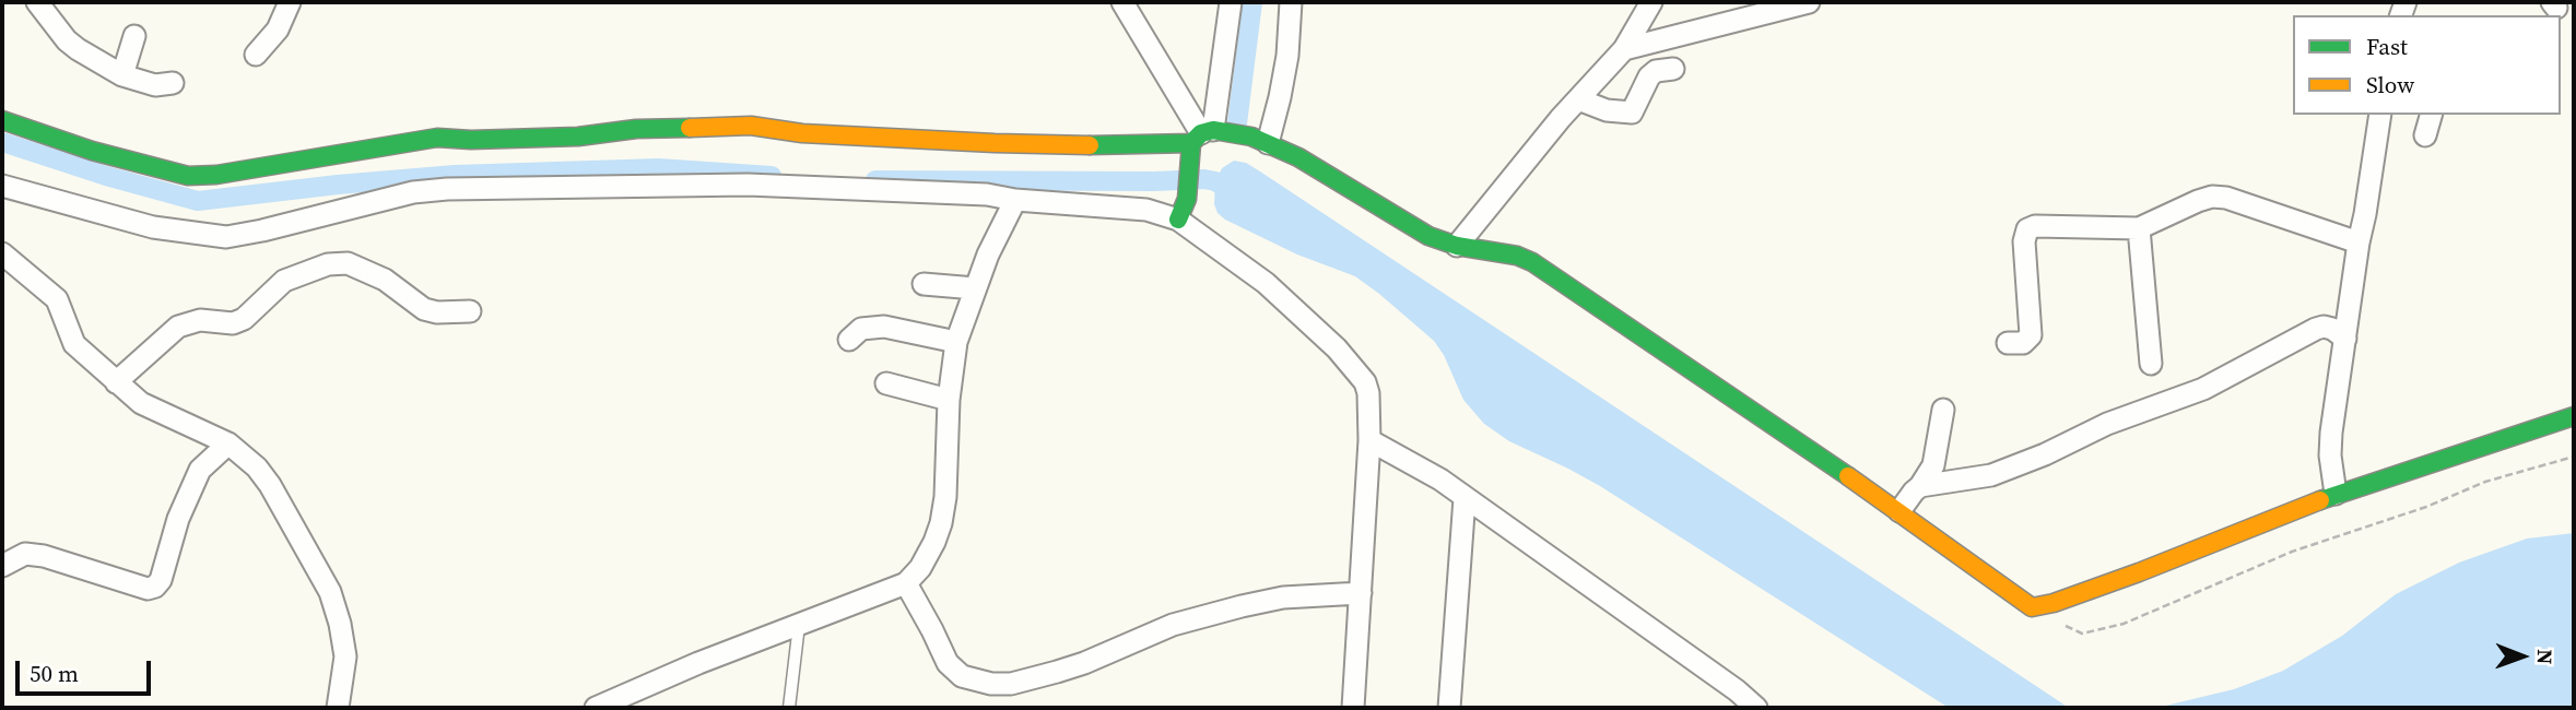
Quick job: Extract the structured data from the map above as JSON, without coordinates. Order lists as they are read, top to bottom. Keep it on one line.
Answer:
{"legend":["Fast","Slow"],"scale_bar":"50 m","north":"right"}
